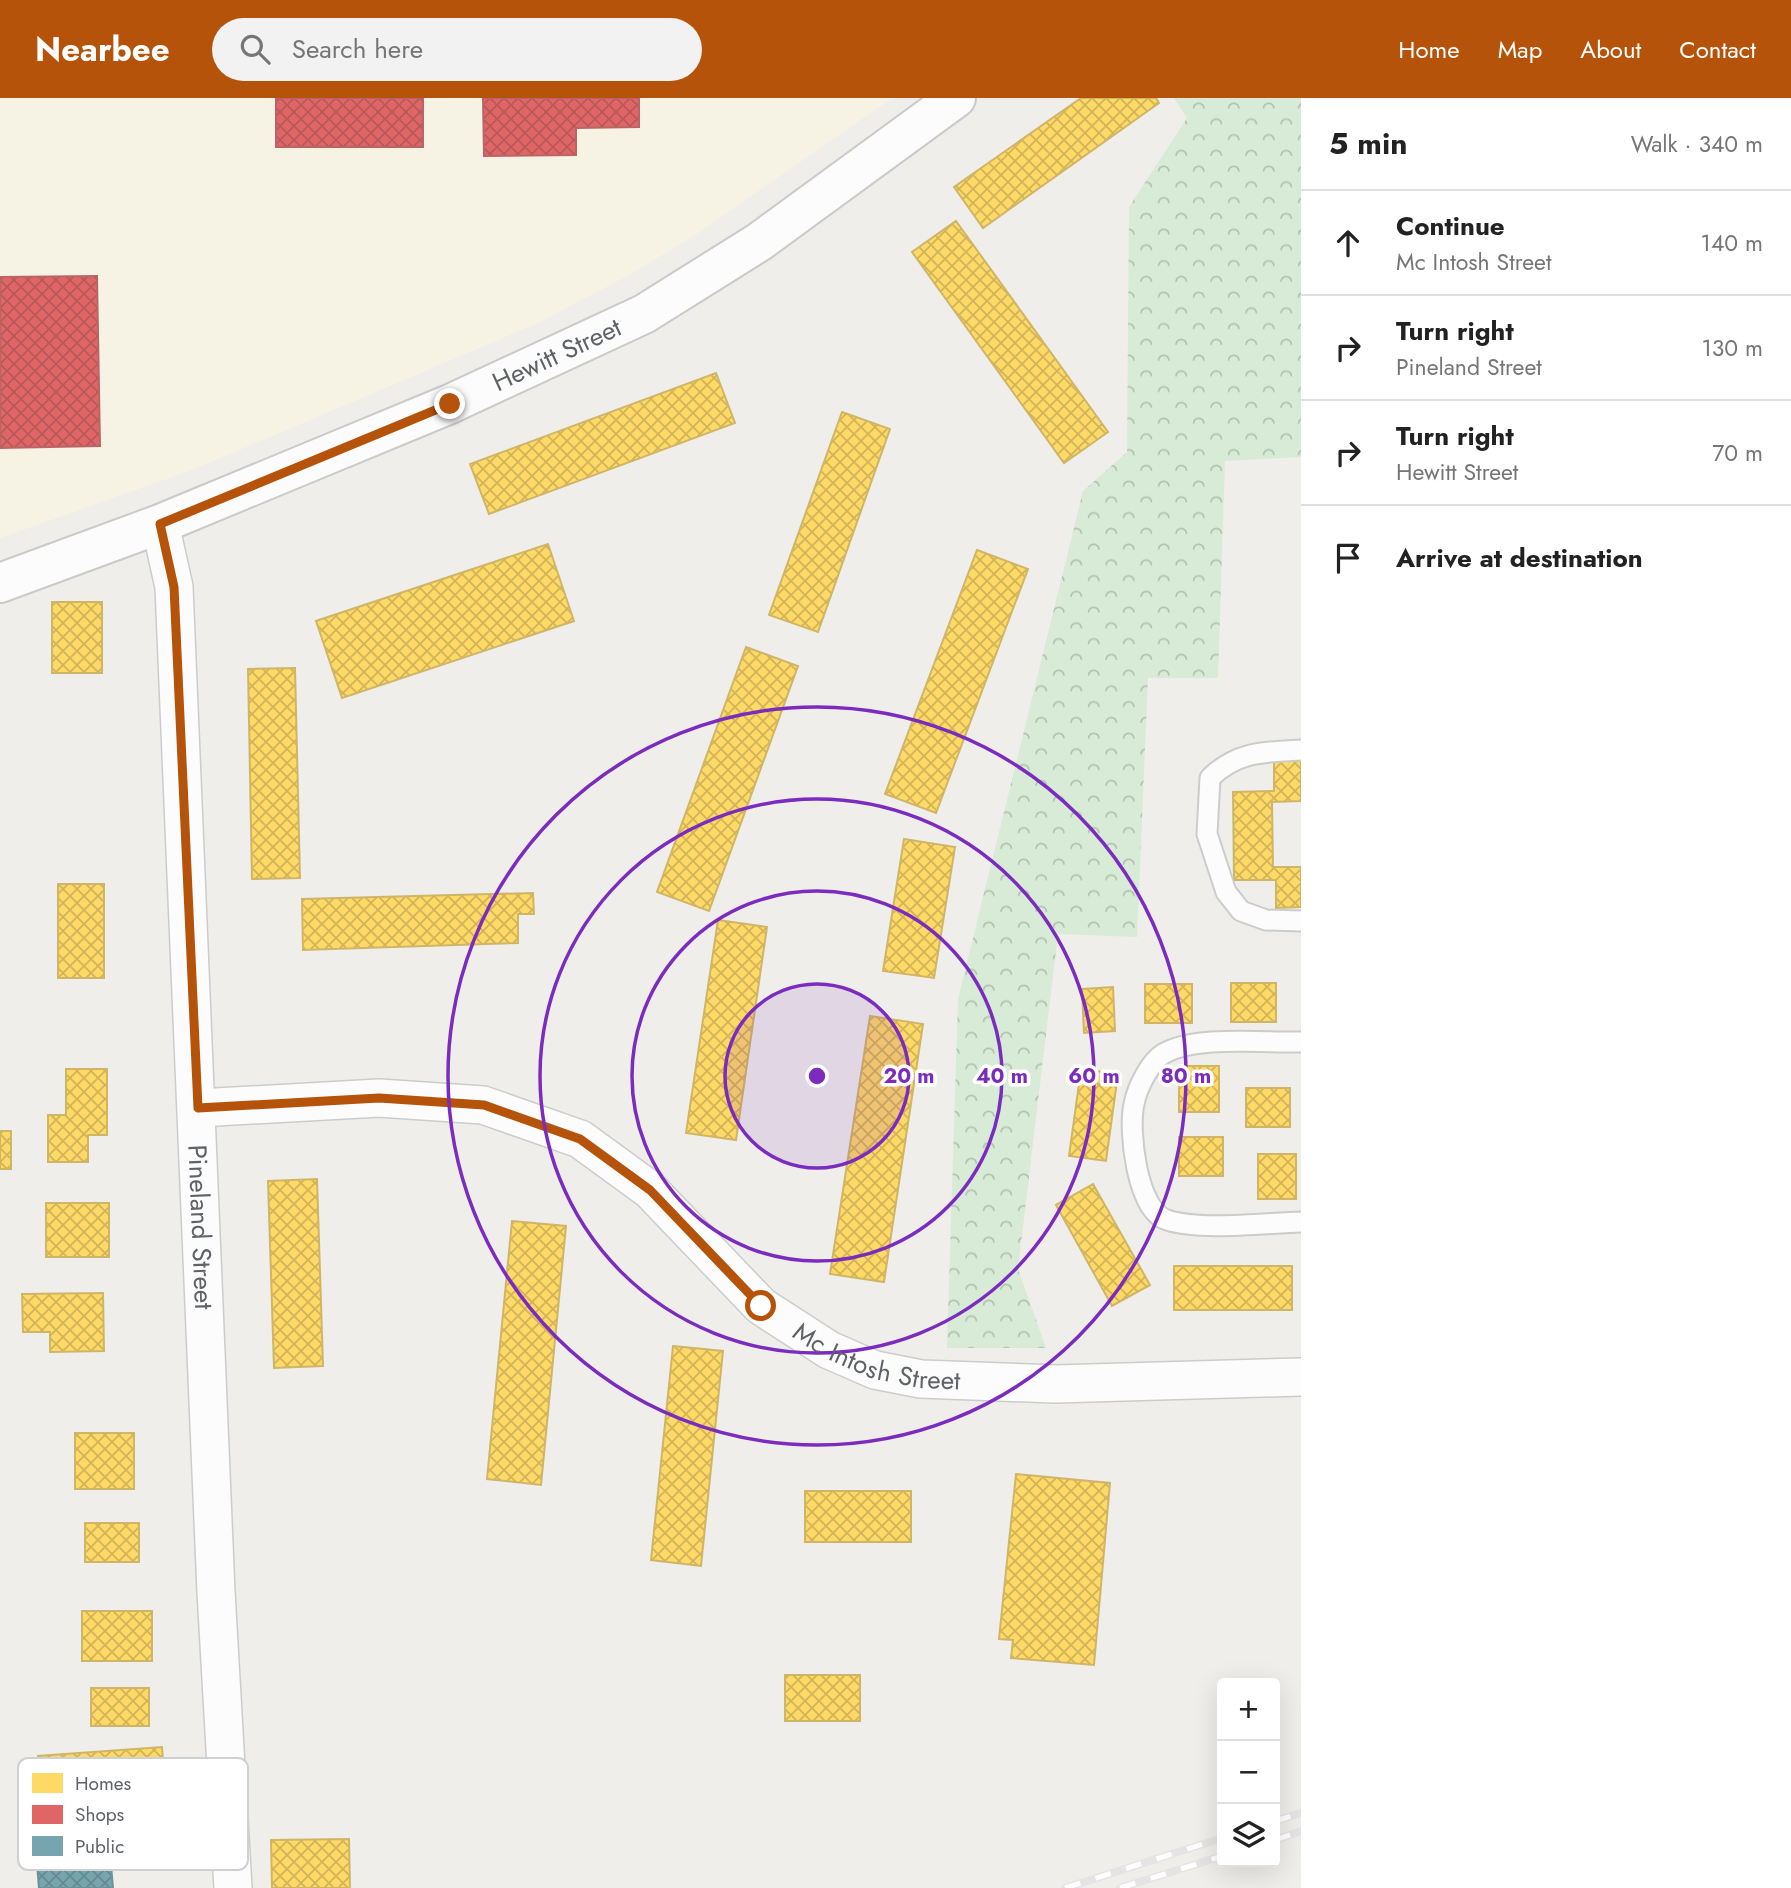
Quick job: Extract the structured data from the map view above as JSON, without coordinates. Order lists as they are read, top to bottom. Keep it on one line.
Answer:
{"streets":{"street":["Hewitt Street","Pineland Street","Mc Intosh Street"]},"crossings":[["Hewitt Street","Pineland Street"],["Pineland Street","Mc Intosh Street"]],"legend":["Homes","Shops","Public"],"page":{"header":"Nearbee","search":"Search here","nav":["Home","Map","About","Contact"],"heading":["5 min","Walk · 340 m"],"list":[["Continue","Mc Intosh Street","140 m"],["Turn right","Pineland Street","130 m"],["Turn right","Hewitt Street","70 m"],"Arrive at destination"],"map_buttons":["+","−"]},"rings":["20 m","40 m","60 m","80 m"]}
